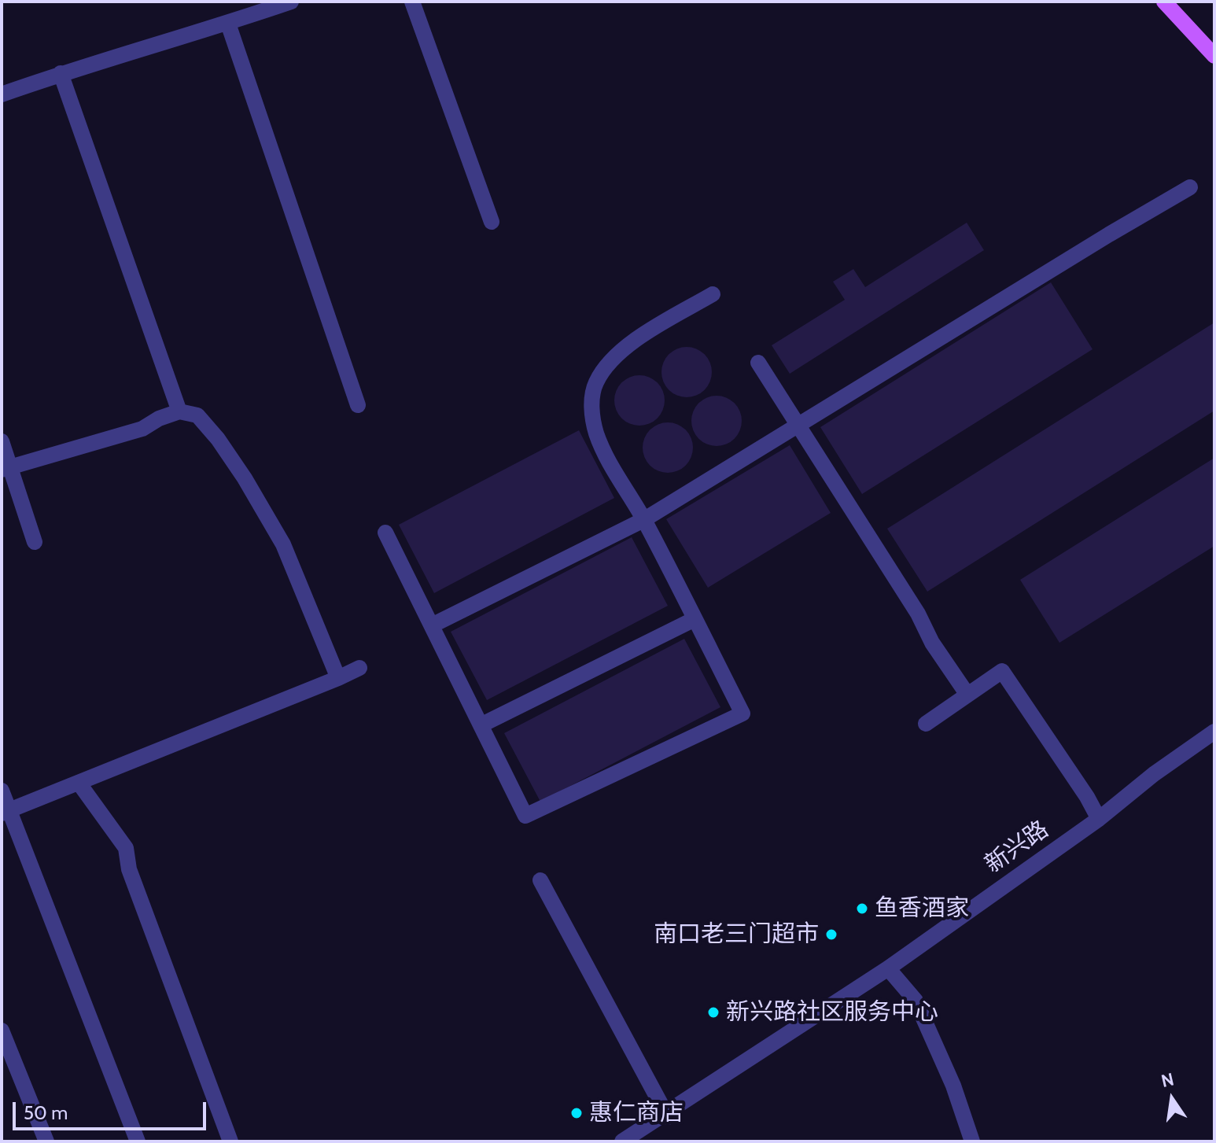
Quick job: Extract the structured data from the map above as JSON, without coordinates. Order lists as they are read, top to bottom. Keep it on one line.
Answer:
{"streets":{"street":["新兴路"]},"places":["鱼香酒家","南口老三门超市","新兴路社区服务中心","惠仁商店"],"scale_bar":"50 m","north":"top"}
